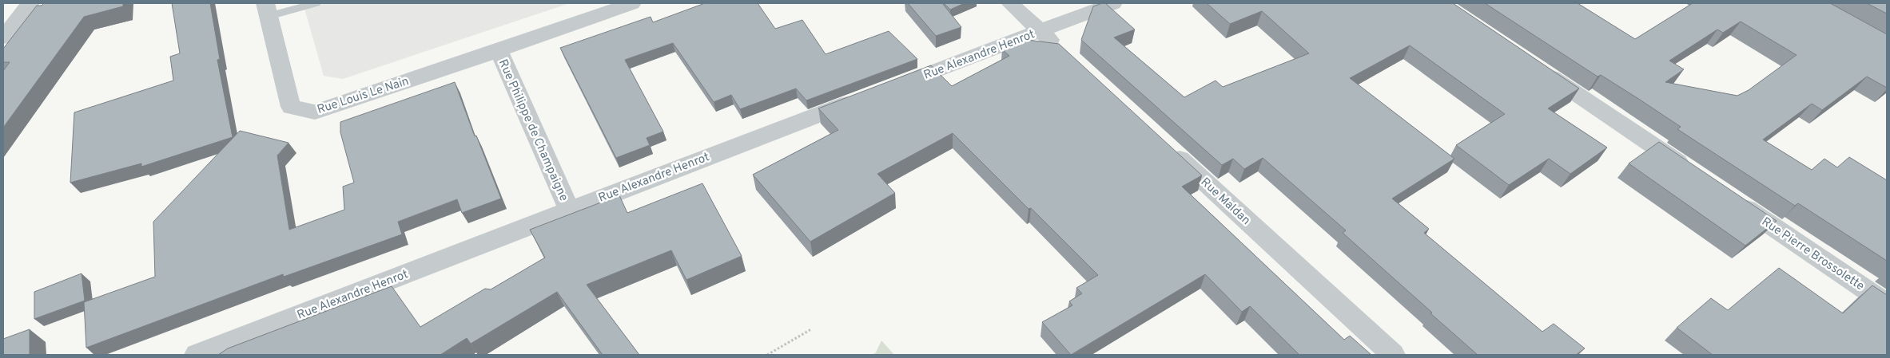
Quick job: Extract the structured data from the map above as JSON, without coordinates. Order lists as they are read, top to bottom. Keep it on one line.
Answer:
{"streets":{"street":["Rue Alexandre Henrot","Rue Louis Le Nain","Rue Philippe de Champaigne","Rue Maldan","Rue Pierre Brossolette"]},"crossings":[["Rue Alexandre Henrot","Rue Philippe de Champaigne"],["Rue Louis Le Nain","Rue Philippe de Champaigne"]]}
